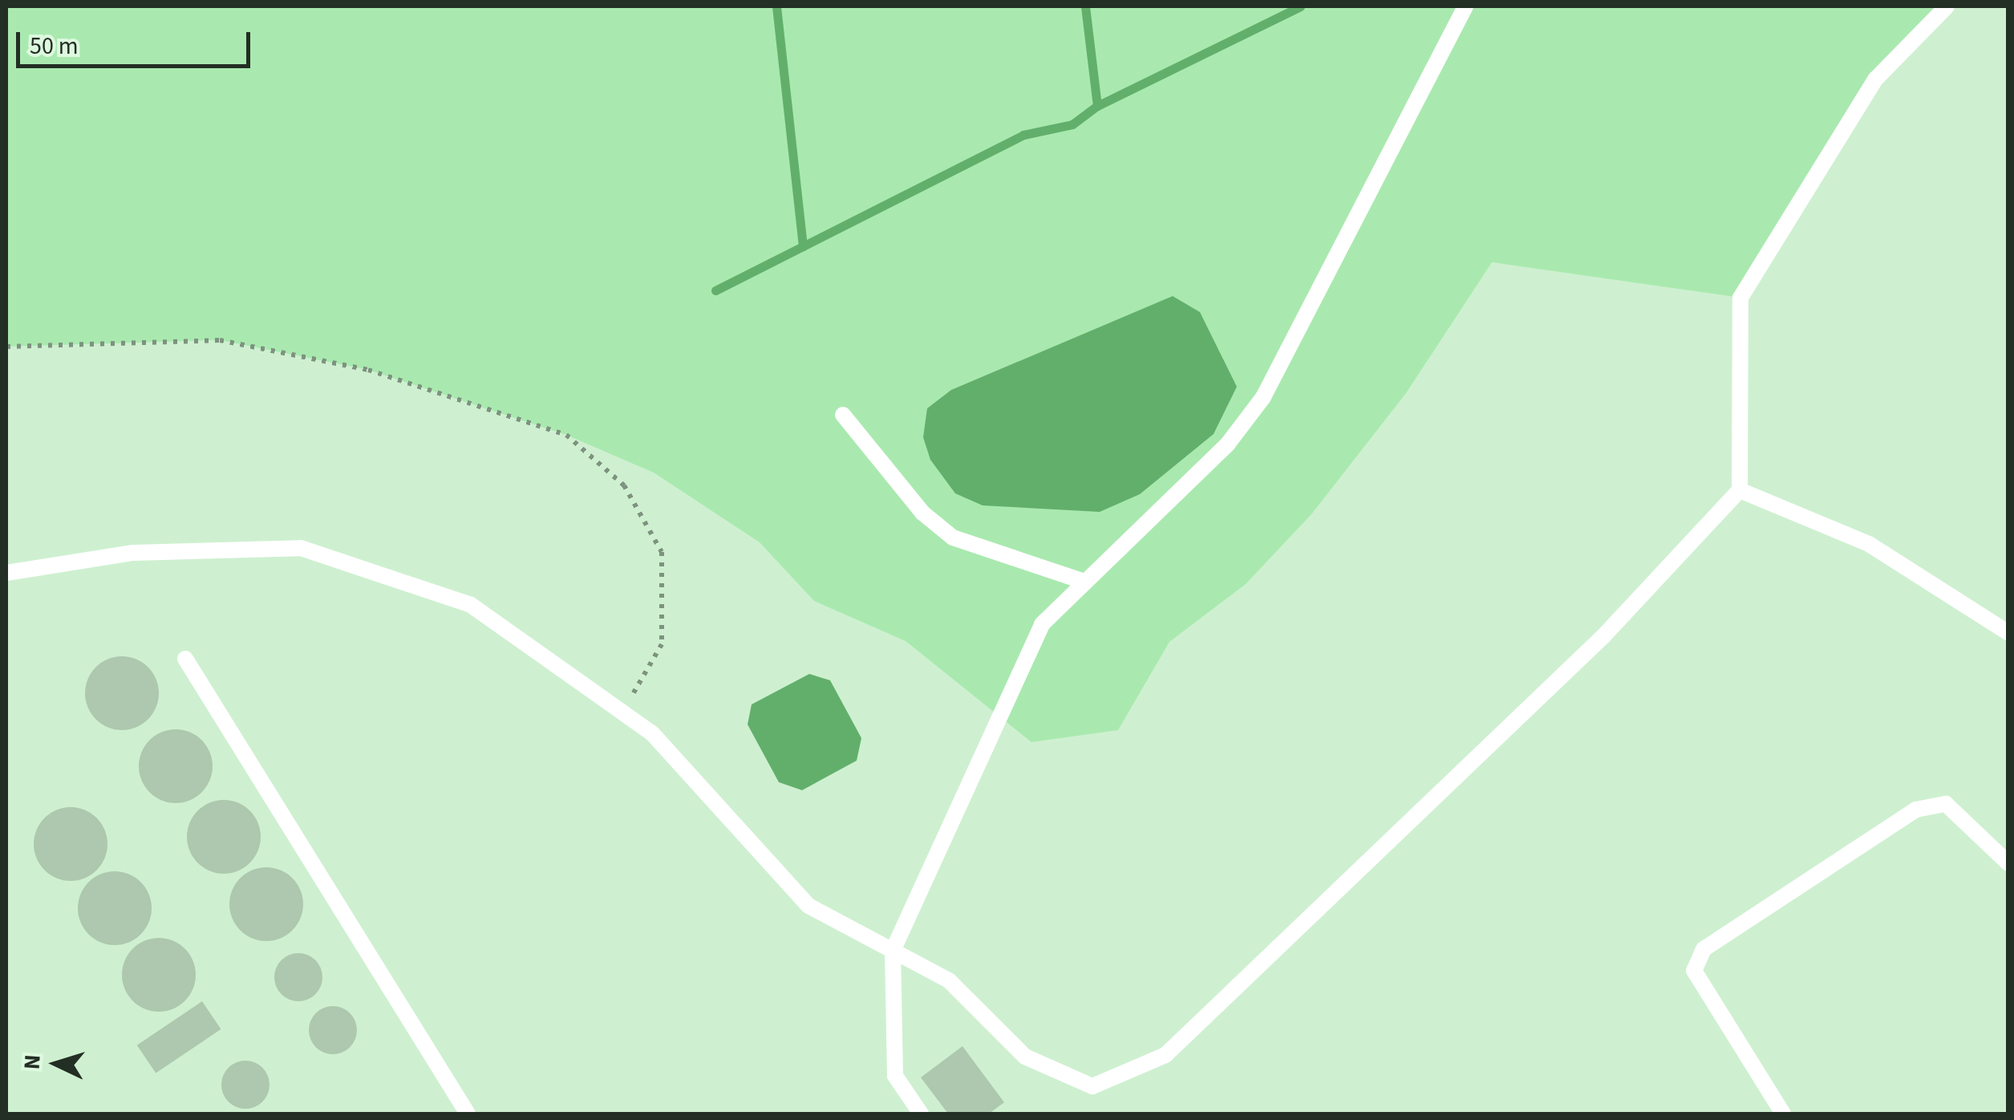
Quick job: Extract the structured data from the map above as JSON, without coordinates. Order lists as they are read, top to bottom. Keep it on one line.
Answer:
{"scale_bar":"50 m","north":"left"}
